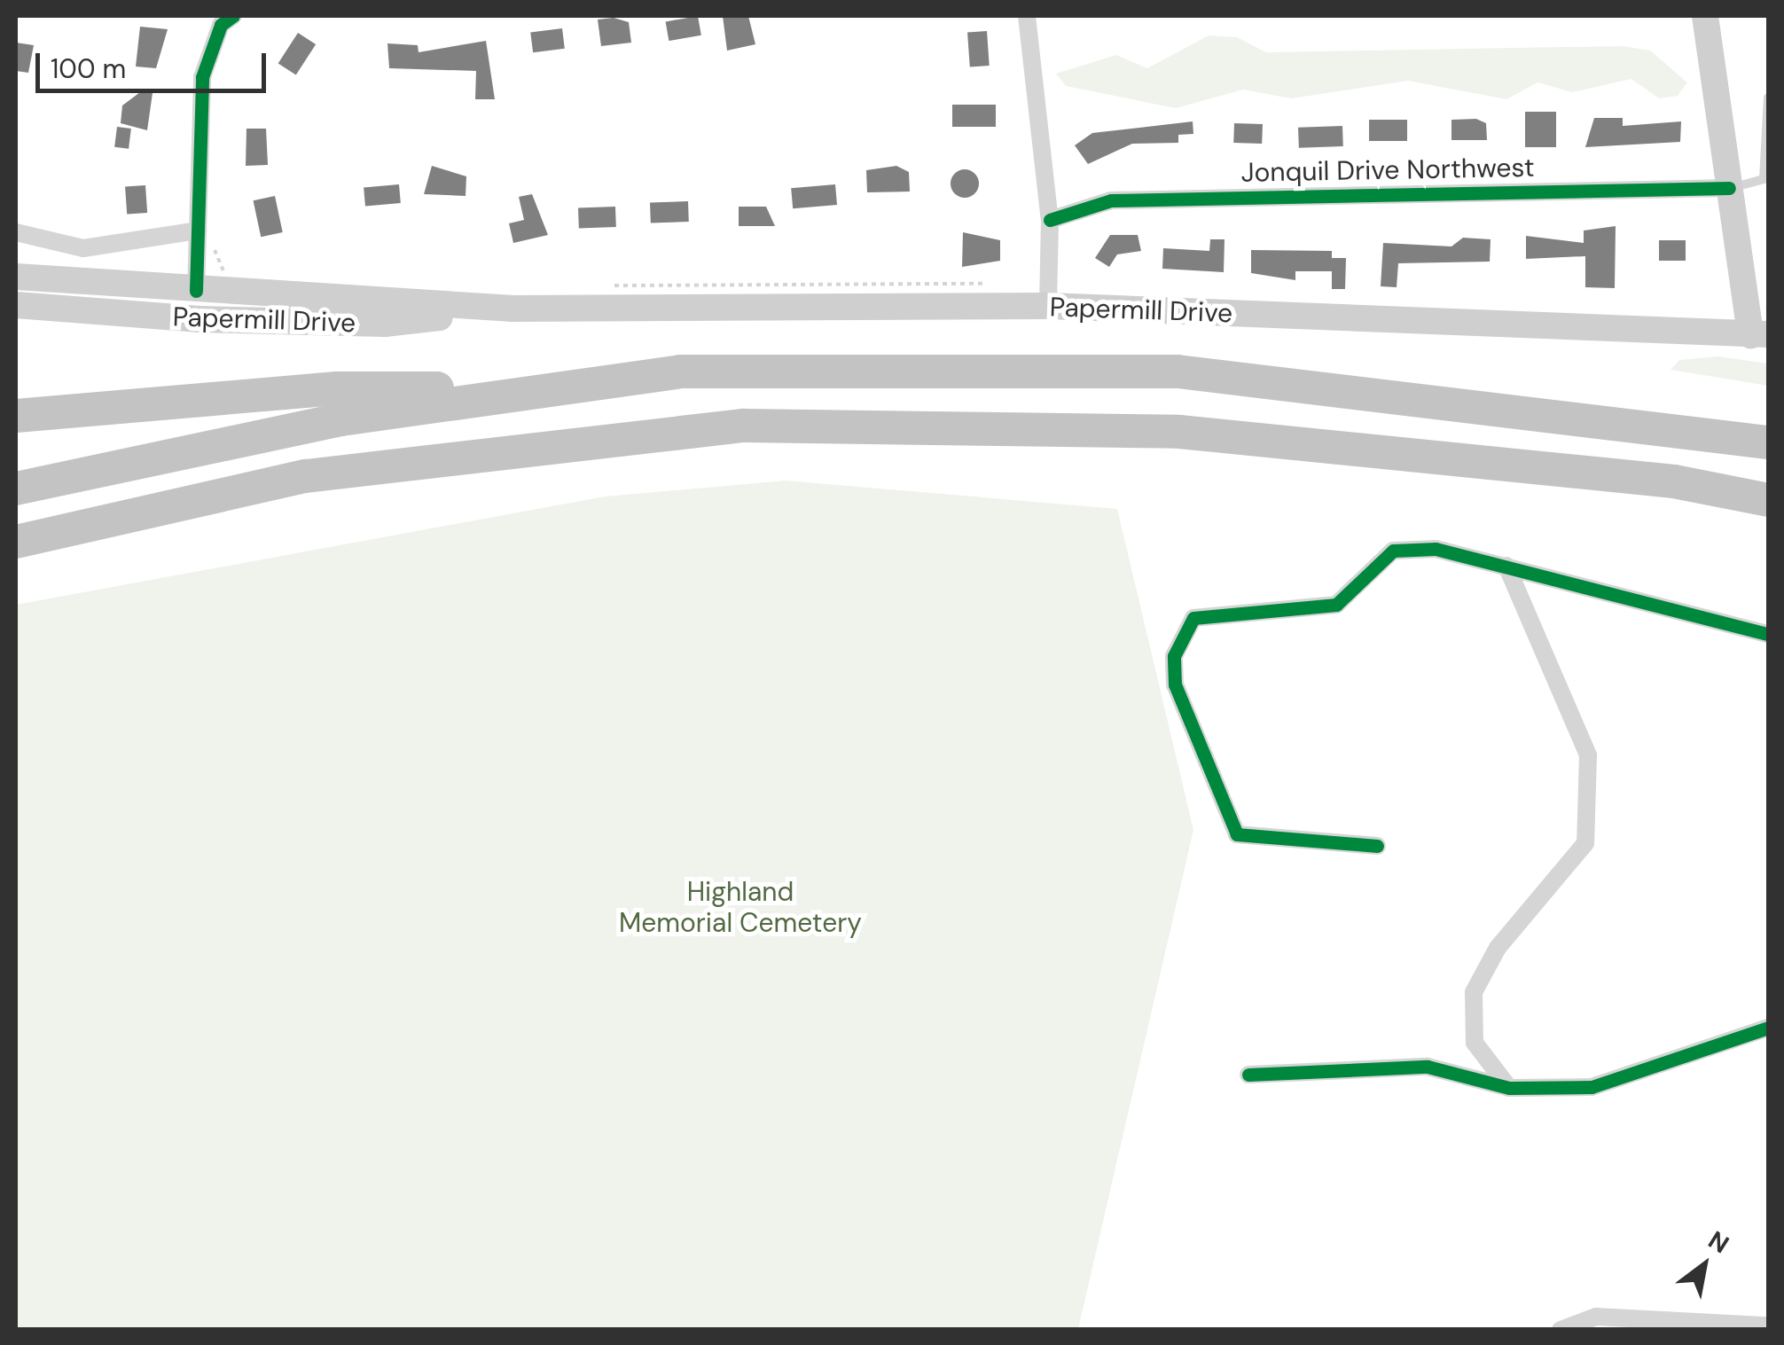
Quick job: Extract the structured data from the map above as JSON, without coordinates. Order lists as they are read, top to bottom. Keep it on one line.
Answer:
{"streets":{"main road":["Papermill Drive"],"street":["Jonquil Drive Northwest"]},"parks":["Highland Memorial Cemetery"],"scale_bar":"100 m","north":"top right"}
